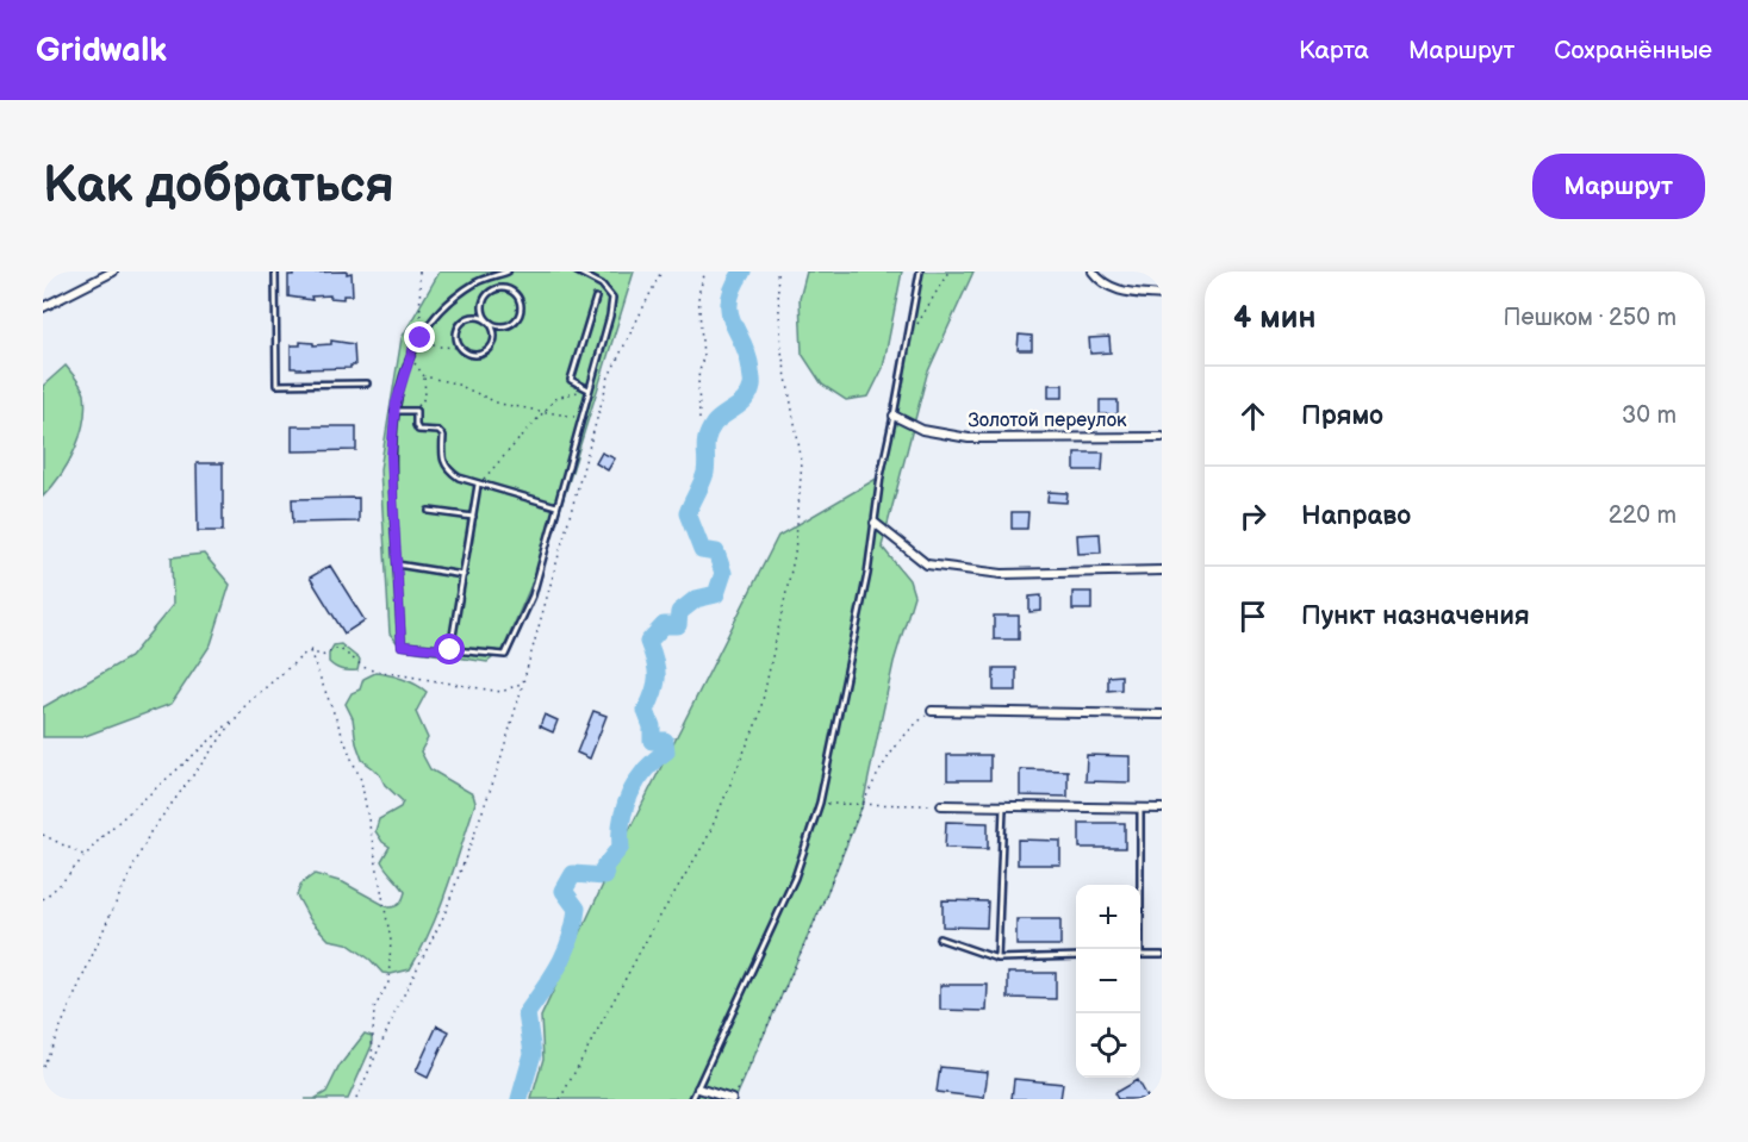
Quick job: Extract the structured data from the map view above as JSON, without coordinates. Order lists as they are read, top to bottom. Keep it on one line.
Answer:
{"streets":{"street":["Золотой переулок"]},"page":{"header":"Gridwalk","nav":["Карта","Маршрут","Сохранённые"],"buttons":"Маршрут","title":"Как добраться","heading":["4 мин","Пешком · 250 m"],"list":[["Прямо","30 m"],["Направо","220 m"],"Пункт назначения"],"map_buttons":["+","−"]}}
